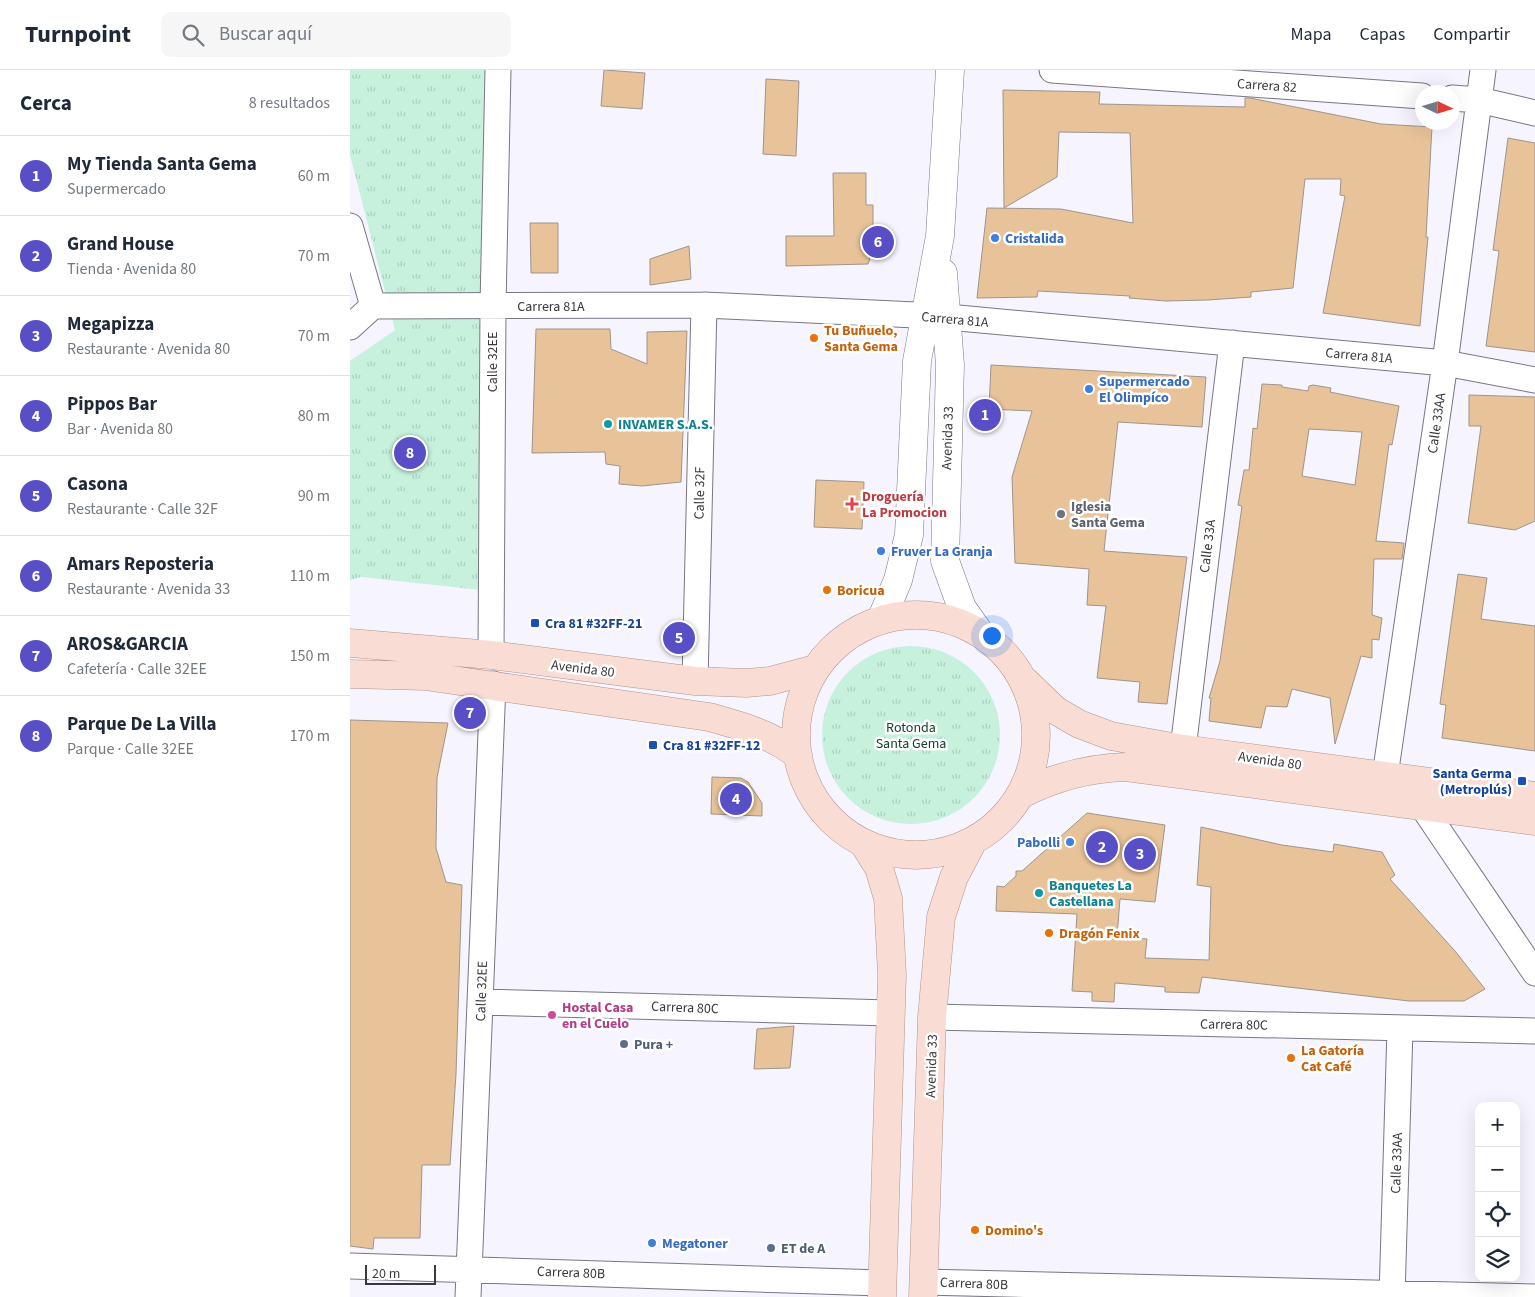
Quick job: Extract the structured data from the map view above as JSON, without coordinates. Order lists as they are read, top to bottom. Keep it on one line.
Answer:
{"streets":{"main road":["Avenida 33","Avenida 80"],"street":["Carrera 82","Carrera 81A","Calle 32EE","Calle 33AA","Calle 32F","Calle 33A","Carrera 80C","Carrera 80B"]},"crossings":[["Carrera 81A","Calle 32EE"],["Carrera 81A","Calle 33AA"],["Carrera 81A","Avenida 33"],["Carrera 81A","Calle 32F"],["Carrera 81A","Calle 33A"],["Calle 32EE","Avenida 80"],["Calle 32EE","Carrera 80C"],["Calle 32EE","Carrera 80B"],["Calle 33AA","Avenida 80"],["Calle 33AA","Carrera 80C"],["Calle 33AA","Carrera 80B"],["Avenida 33","Carrera 80C"],["Avenida 33","Carrera 80B"],["Calle 32F","Avenida 80"],["Calle 33A","Avenida 80"]],"parks":["Rotonda Santa Gema"],"places":{"other":["Cristalida","Tu Buñuelo, Santa Gema","Supermercado El Olimpíco","INVAMER S.A.S.","Iglesia Santa Gema","Fruver La Granja","Boricua","Pabolli","Banquetes La Castellana","Dragón Fenix","Hostal Casa en el Cuelo","Pura +","La Gatoría Cat Café","Domino's","Megatoner","ET de A"],"health":["Droguería La Promocion"],"transit":["Cra 81 #32FF-21","Cra 81 #32FF-12","Santa Germa (Metroplús)"]},"scale_bar":"20 m","north":"right","page":{"header":"Turnpoint","search":"Buscar aquí","nav":["Mapa","Capas","Compartir"],"heading":["Cerca","8 resultados"],"list":[{"mark":"1","name":"My Tienda Santa Gema","note":"Supermercado","value":"60 m"},{"mark":"2","name":"Grand House","note":"Tienda · Avenida 80","value":"70 m"},{"mark":"3","name":"Megapizza","note":"Restaurante · Avenida 80","value":"70 m"},{"mark":"4","name":"Pippos Bar","note":"Bar · Avenida 80","value":"80 m"},{"mark":"5","name":"Casona","note":"Restaurante · Calle 32F","value":"90 m"},{"mark":"6","name":"Amars Reposteria","note":"Restaurante · Avenida 33","value":"110 m"},{"mark":"7","name":"AROS&GARCIA","note":"Cafetería · Calle 32EE","value":"150 m"},{"mark":"8","name":"Parque De La Villa","note":"Parque · Calle 32EE","value":"170 m"}],"pins":["6","1","8","5","7","4","2","3"],"map_buttons":["+","−"],"scale":"20 m"}}
